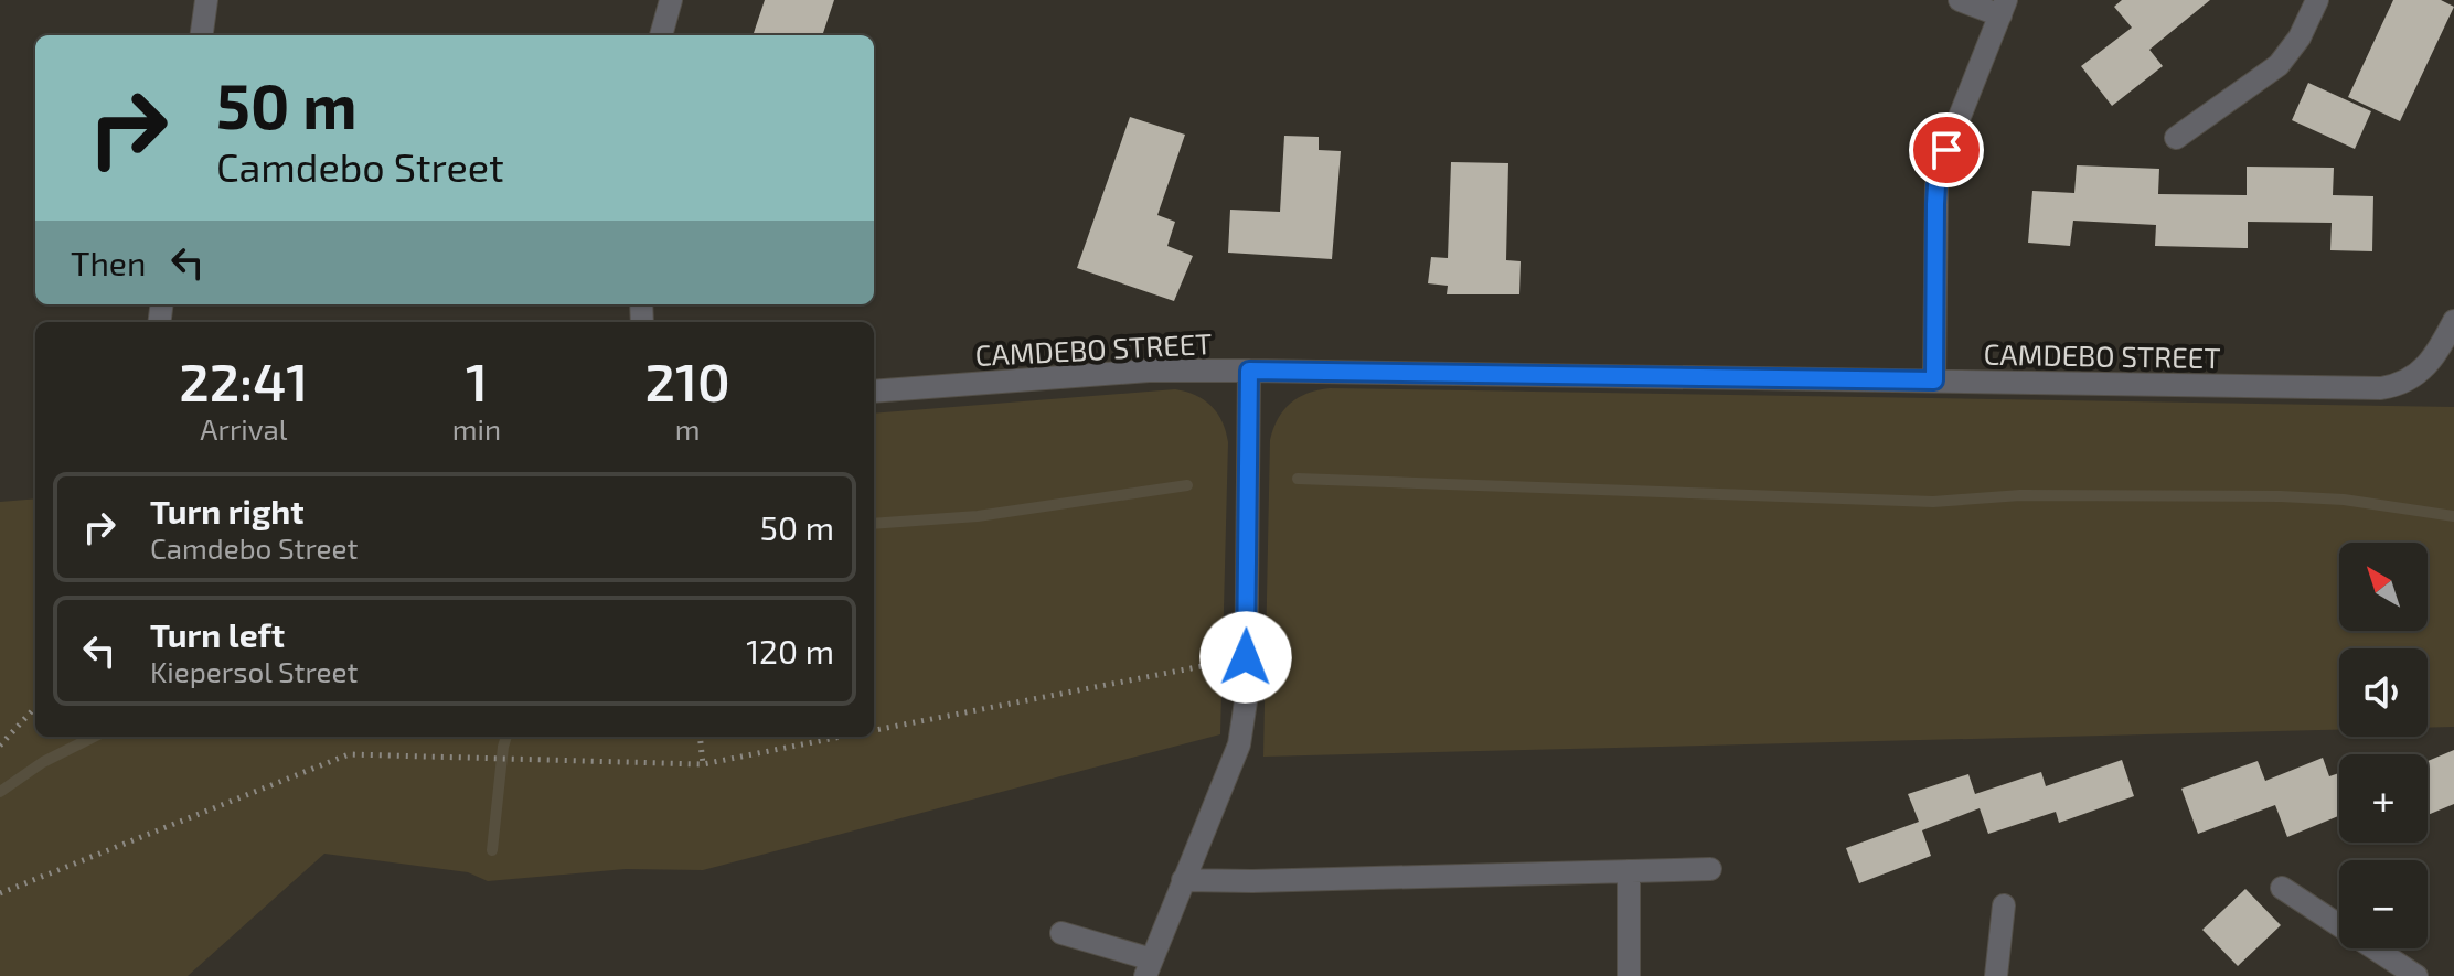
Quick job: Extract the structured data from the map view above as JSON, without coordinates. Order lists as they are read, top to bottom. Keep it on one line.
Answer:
{"streets":{"street":["CAMDEBO STREET"]},"north":"top left","page":{"turn":["50 m","Camdebo Street"],"then":"Then","eta":["22:41","Arrival","1","min","210","m"],"list":[{"name":"Turn right","note":"Camdebo Street","value":"50 m"},{"name":"Turn left","note":"Kiepersol Street","value":"120 m"}],"map_buttons":["+","−"]}}
